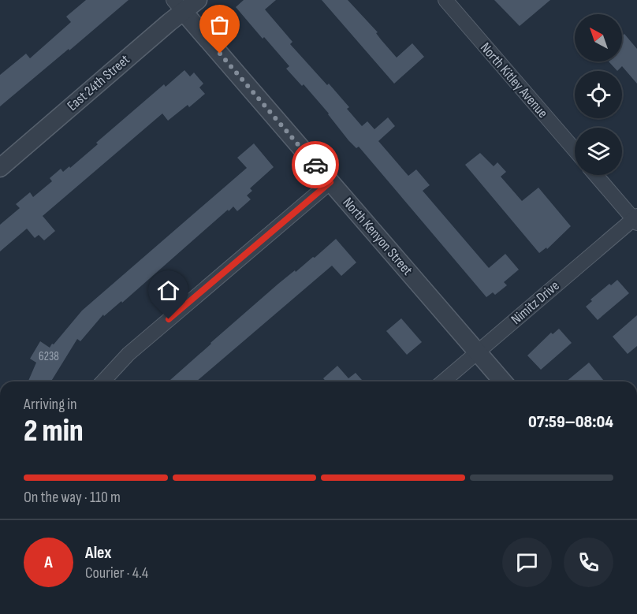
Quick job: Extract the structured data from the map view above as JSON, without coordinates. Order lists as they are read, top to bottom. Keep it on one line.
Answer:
{"streets":{"street":["North Kitley Avenue","East 24th Street","North Kenyon Street","Nimitz Drive"]},"crossings":[["East 24th Street","North Kenyon Street"],["North Kenyon Street","Nimitz Drive"]],"house_numbers":["6238"],"north":"top left","page":{"heading":["2 min","Arriving in","07:59–08:04"],"panel":["Alex","Courier · 4.4"],"bar":"On the way · 110 m","round":"A"}}
